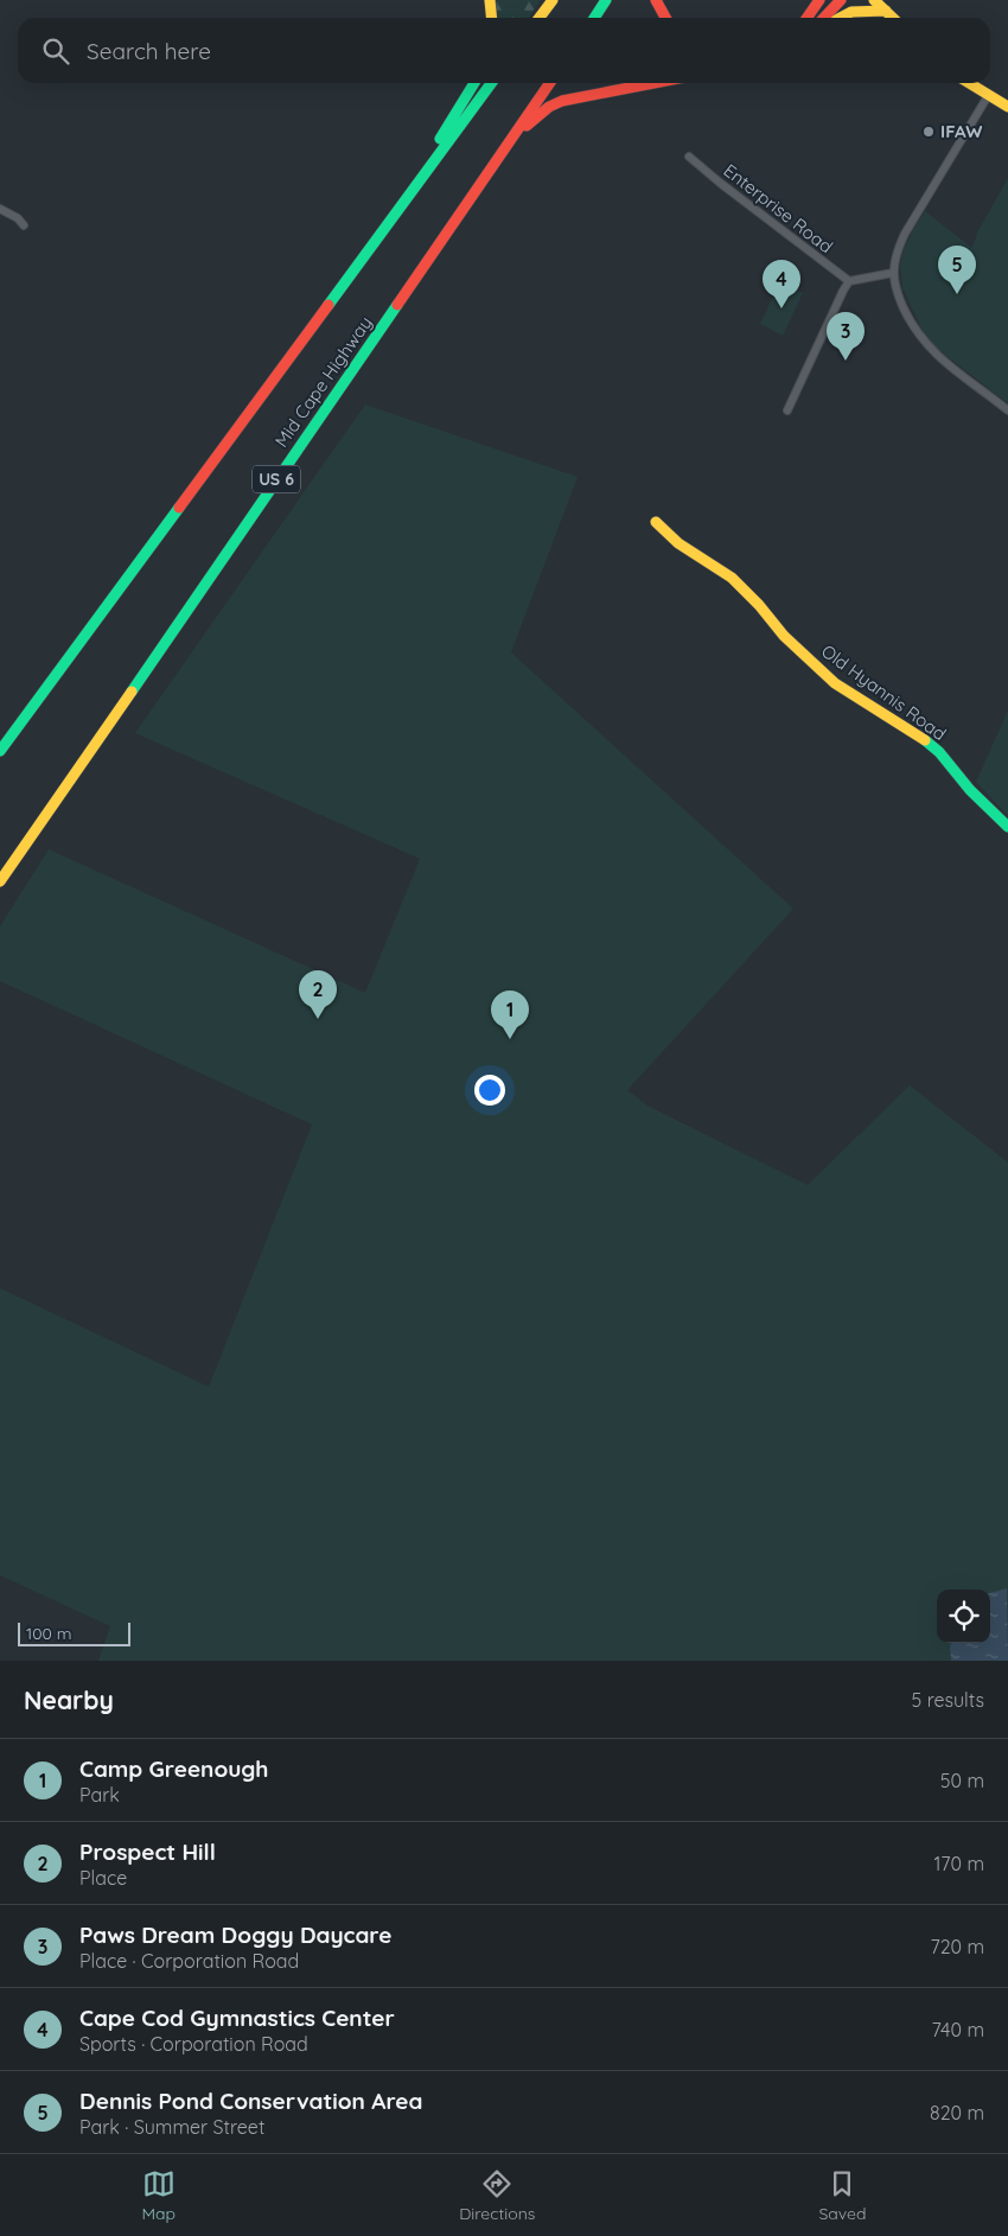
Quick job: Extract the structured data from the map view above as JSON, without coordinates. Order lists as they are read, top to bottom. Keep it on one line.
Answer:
{"streets":{"main road":["Mid Cape Highway","US 6","Old Hyannis Road"],"street":["Enterprise Road"]},"places":["IFAW"],"scale_bar":"100 m","page":{"search":"Search here","pins":["5","4","3","2","1"],"scale":"100 m","heading":["Nearby","5 results"],"list":[{"mark":"1","name":"Camp Greenough","note":"Park","value":"50 m"},{"mark":"2","name":"Prospect Hill","note":"Place","value":"170 m"},{"mark":"3","name":"Paws Dream Doggy Daycare","note":"Place · Corporation Road","value":"720 m"},{"mark":"4","name":"Cape Cod Gymnastics Center","note":"Sports · Corporation Road","value":"740 m"},{"mark":"5","name":"Dennis Pond Conservation Area","note":"Park · Summer Street","value":"820 m"}],"nav":["Map","Directions","Saved"]}}
